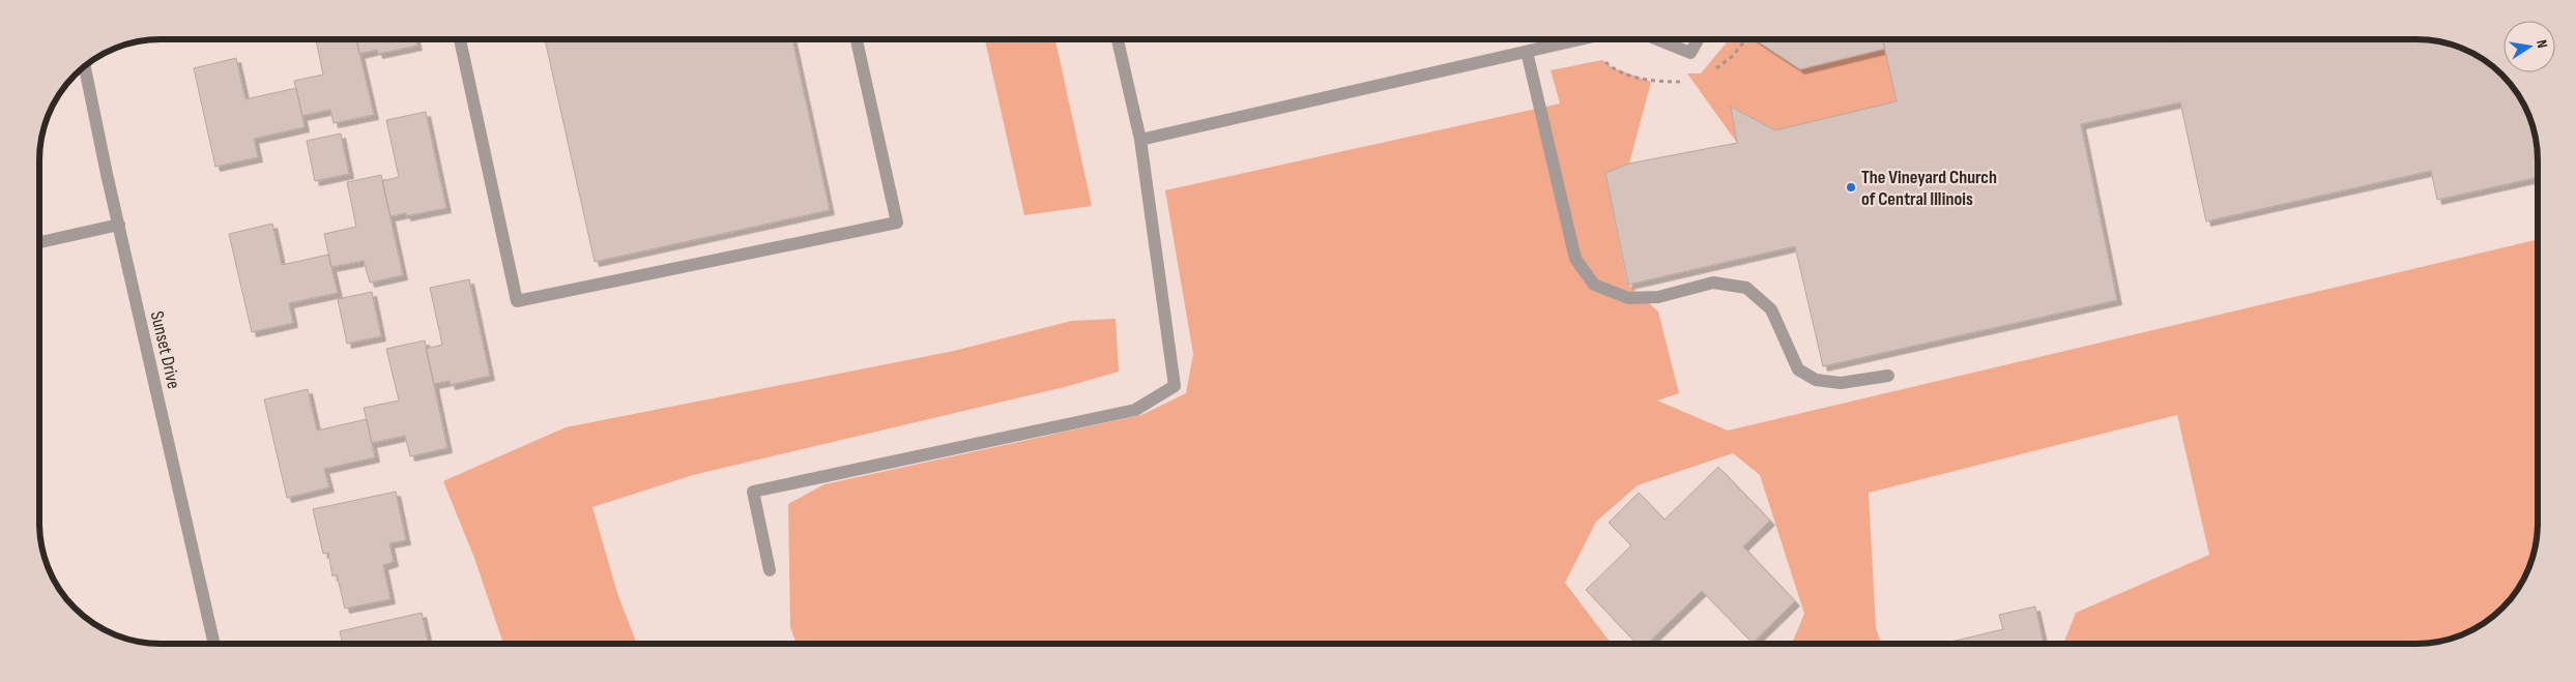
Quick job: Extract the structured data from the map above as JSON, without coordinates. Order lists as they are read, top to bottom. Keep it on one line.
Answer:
{"streets":{"street":["Sunset Drive"]},"places":["The Vineyard Church of Central Illinois"],"north":"right"}
